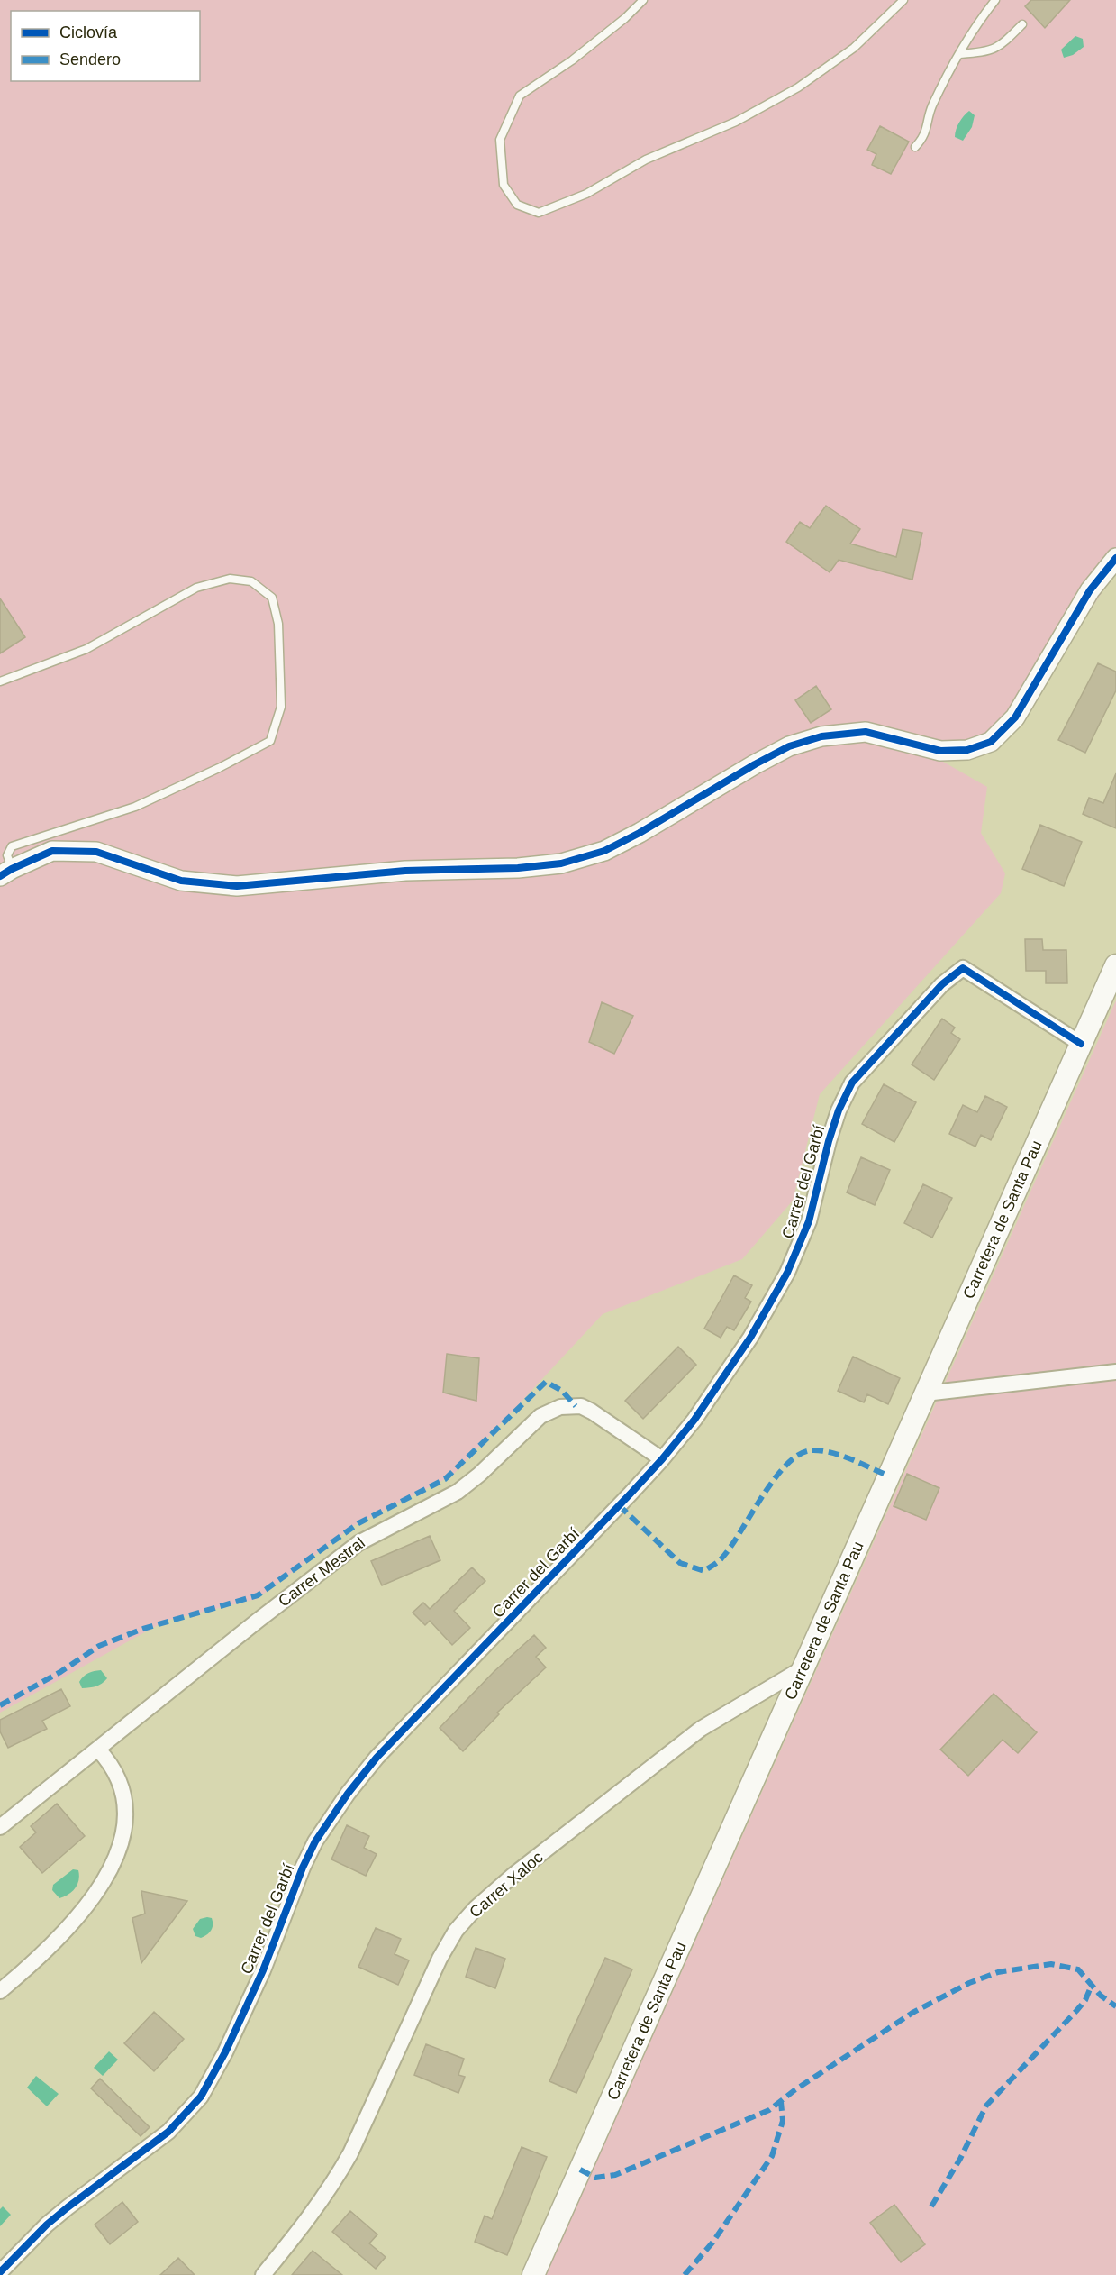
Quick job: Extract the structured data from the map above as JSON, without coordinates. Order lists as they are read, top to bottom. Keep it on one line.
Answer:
{"streets":{"main road":["Carretera de Santa Pau"],"street":["Carrer del Garbí","Carrer Mestral","Carrer Xaloc"]},"crossings":[["Carrer del Garbí","Carretera de Santa Pau"],["Carrer del Garbí","Carrer Mestral"],["Carretera de Santa Pau","Carrer Xaloc"]],"legend":["Ciclovía","Sendero"]}
